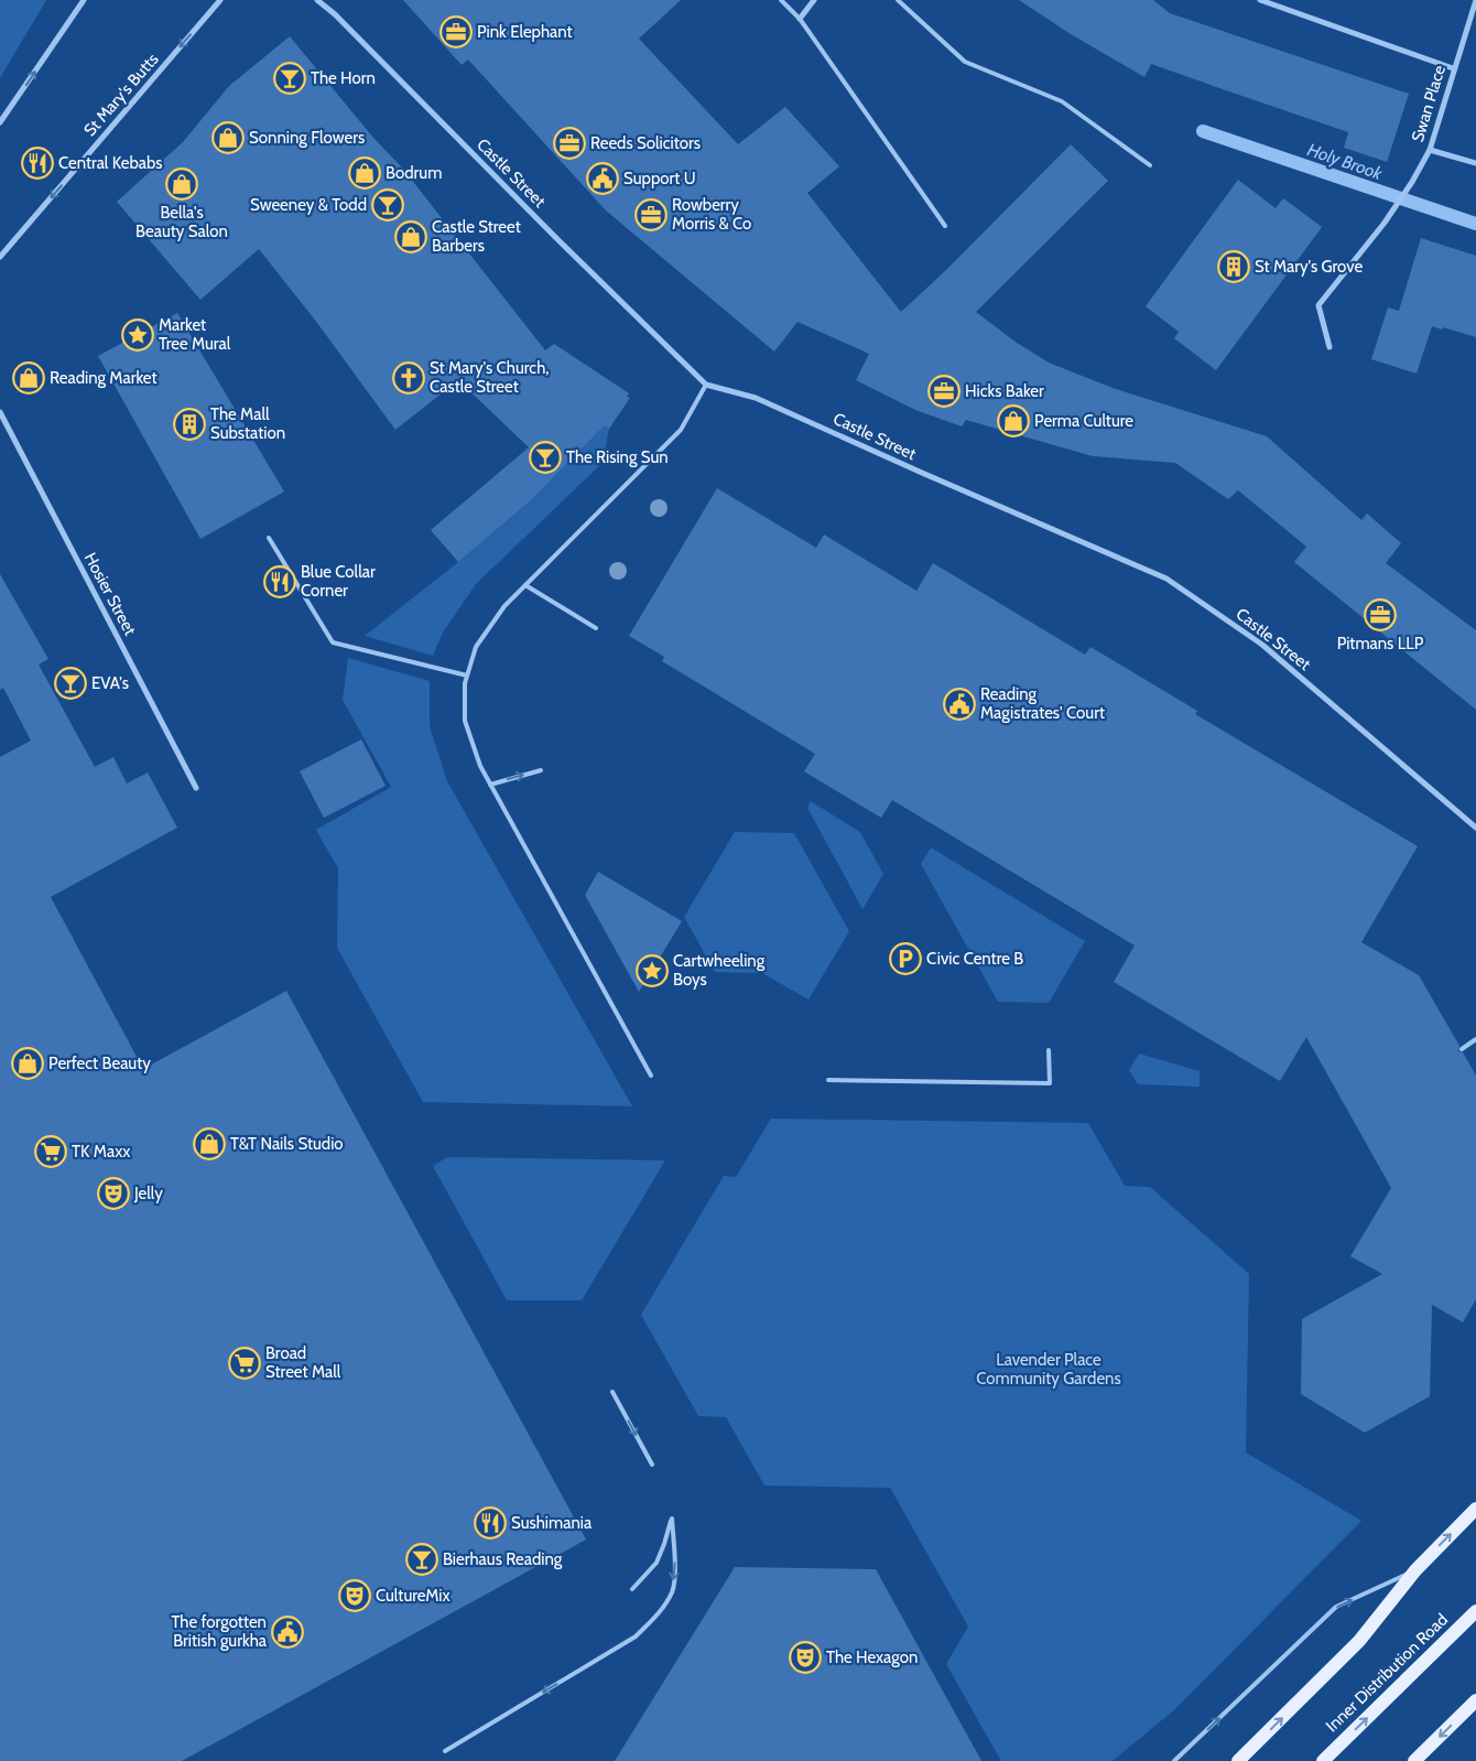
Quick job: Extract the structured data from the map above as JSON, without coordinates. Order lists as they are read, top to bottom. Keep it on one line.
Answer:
{"streets":{"main road":["Inner Distribution Road"],"street":["St Mary's Butts","Swan Place","Castle Street","Hosier Street"]},"one_way":["St Mary's Butts"],"water":["Holy Brook"],"parks":["Lavender Place Community Gardens"],"places":{"office":["Pink Elephant","Reeds Solicitors","Rowberry Morris & Co","Hicks Baker","Pitmans LLP"],"bar":["The Horn","Sweeney & Todd","The Rising Sun","EVA's","Bierhaus Reading"],"shop":["Sonning Flowers","Bodrum","Bella's Beauty Salon","Castle Street Barbers","Reading Market","Perma Culture","Perfect Beauty","T&T Nails Studio"],"restaurant":["Central Kebabs","Blue Collar Corner","Sushimania"],"public building":["Support U","Reading Magistrates' Court","The forgotten British gurkha"],"building":["St Mary's Grove","The Mall Substation"],"place":["Market Tree Mural","Cartwheeling Boys"],"church":["St Mary's Church, Castle Street"],"parking":["Civic Centre B"],"supermarket":["TK Maxx","Broad Street Mall"],"theatre":["Jelly","CultureMix","The Hexagon"]}}
